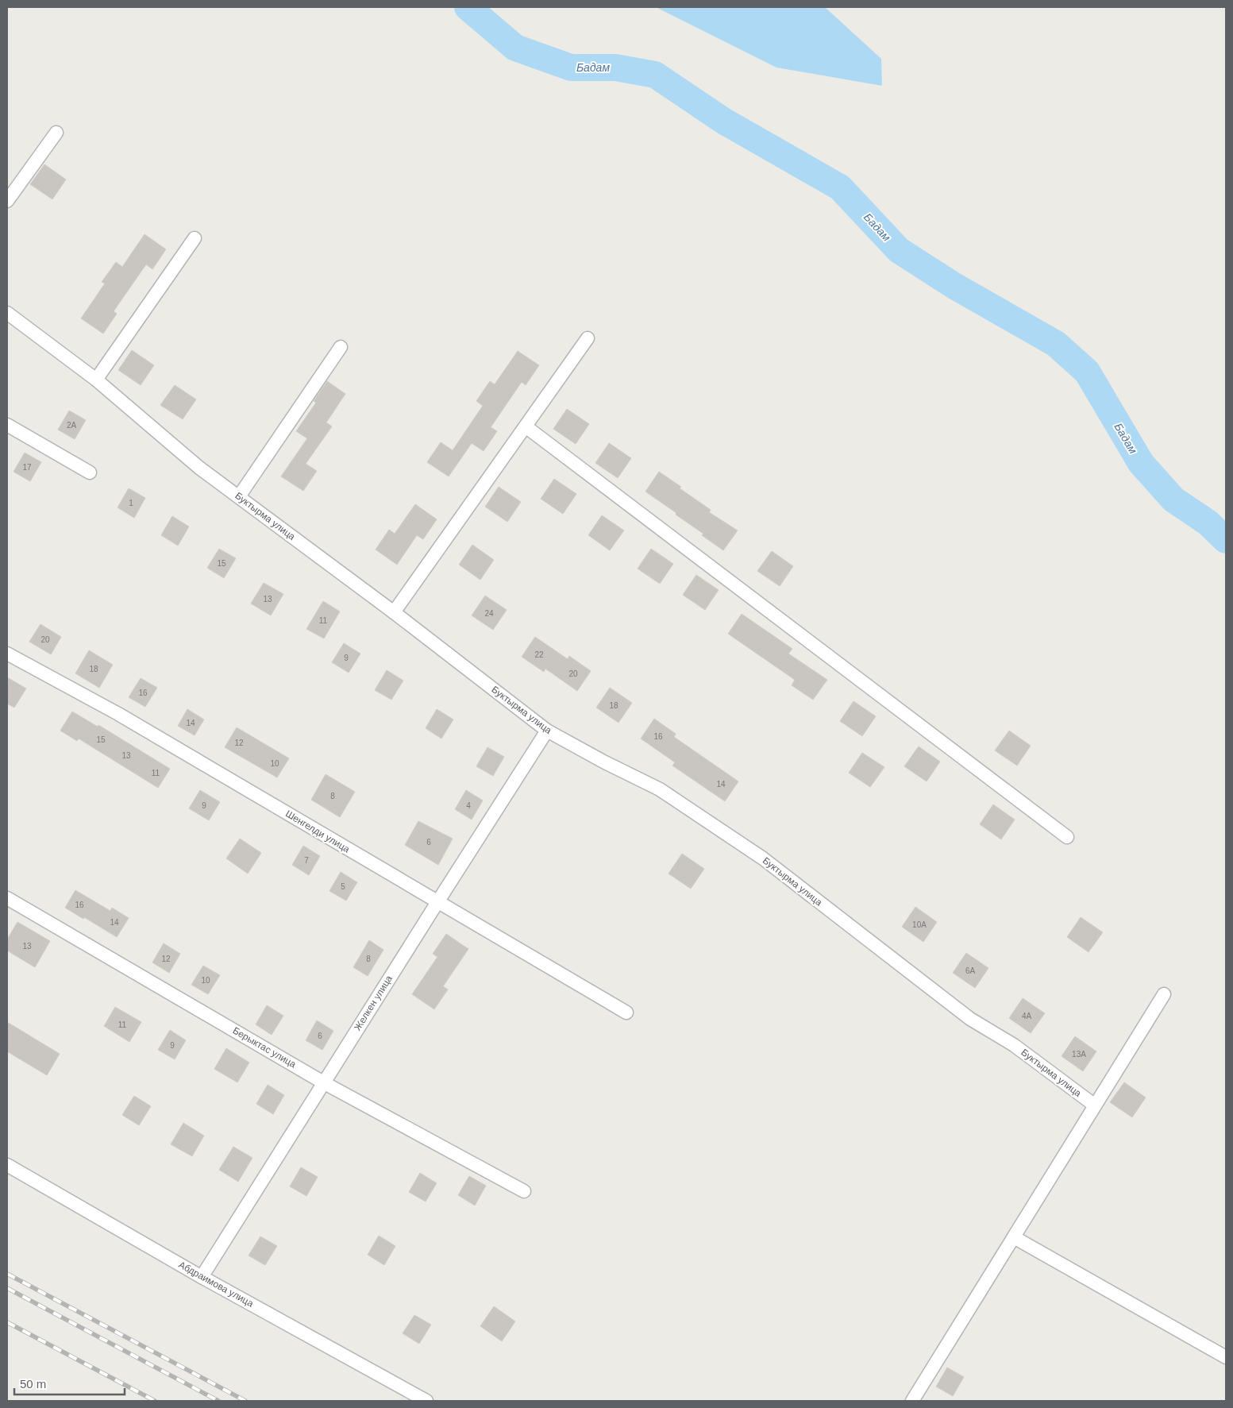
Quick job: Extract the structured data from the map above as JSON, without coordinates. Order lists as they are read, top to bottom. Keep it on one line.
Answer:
{"streets":{"street":["Буктырма улица","Шенгелди улица","Желкен улица","Берыктас улица","Абдраимова улица"]},"crossings":[["Буктырма улица","Желкен улица"],["Шенгелди улица","Желкен улица"],["Желкен улица","Берыктас улица"],["Желкен улица","Абдраимова улица"]],"water":["Бадам"],"house_numbers":["2А","17","1","15","13","24","11","20","22","9","18","20","16","18","14","16","15","12","13","10","11","14","8","9","4","6","7","5","16","14","10А","13","12","8","6А","10","4А","11","6","9","13А"],"scale_bar":"50 m"}
